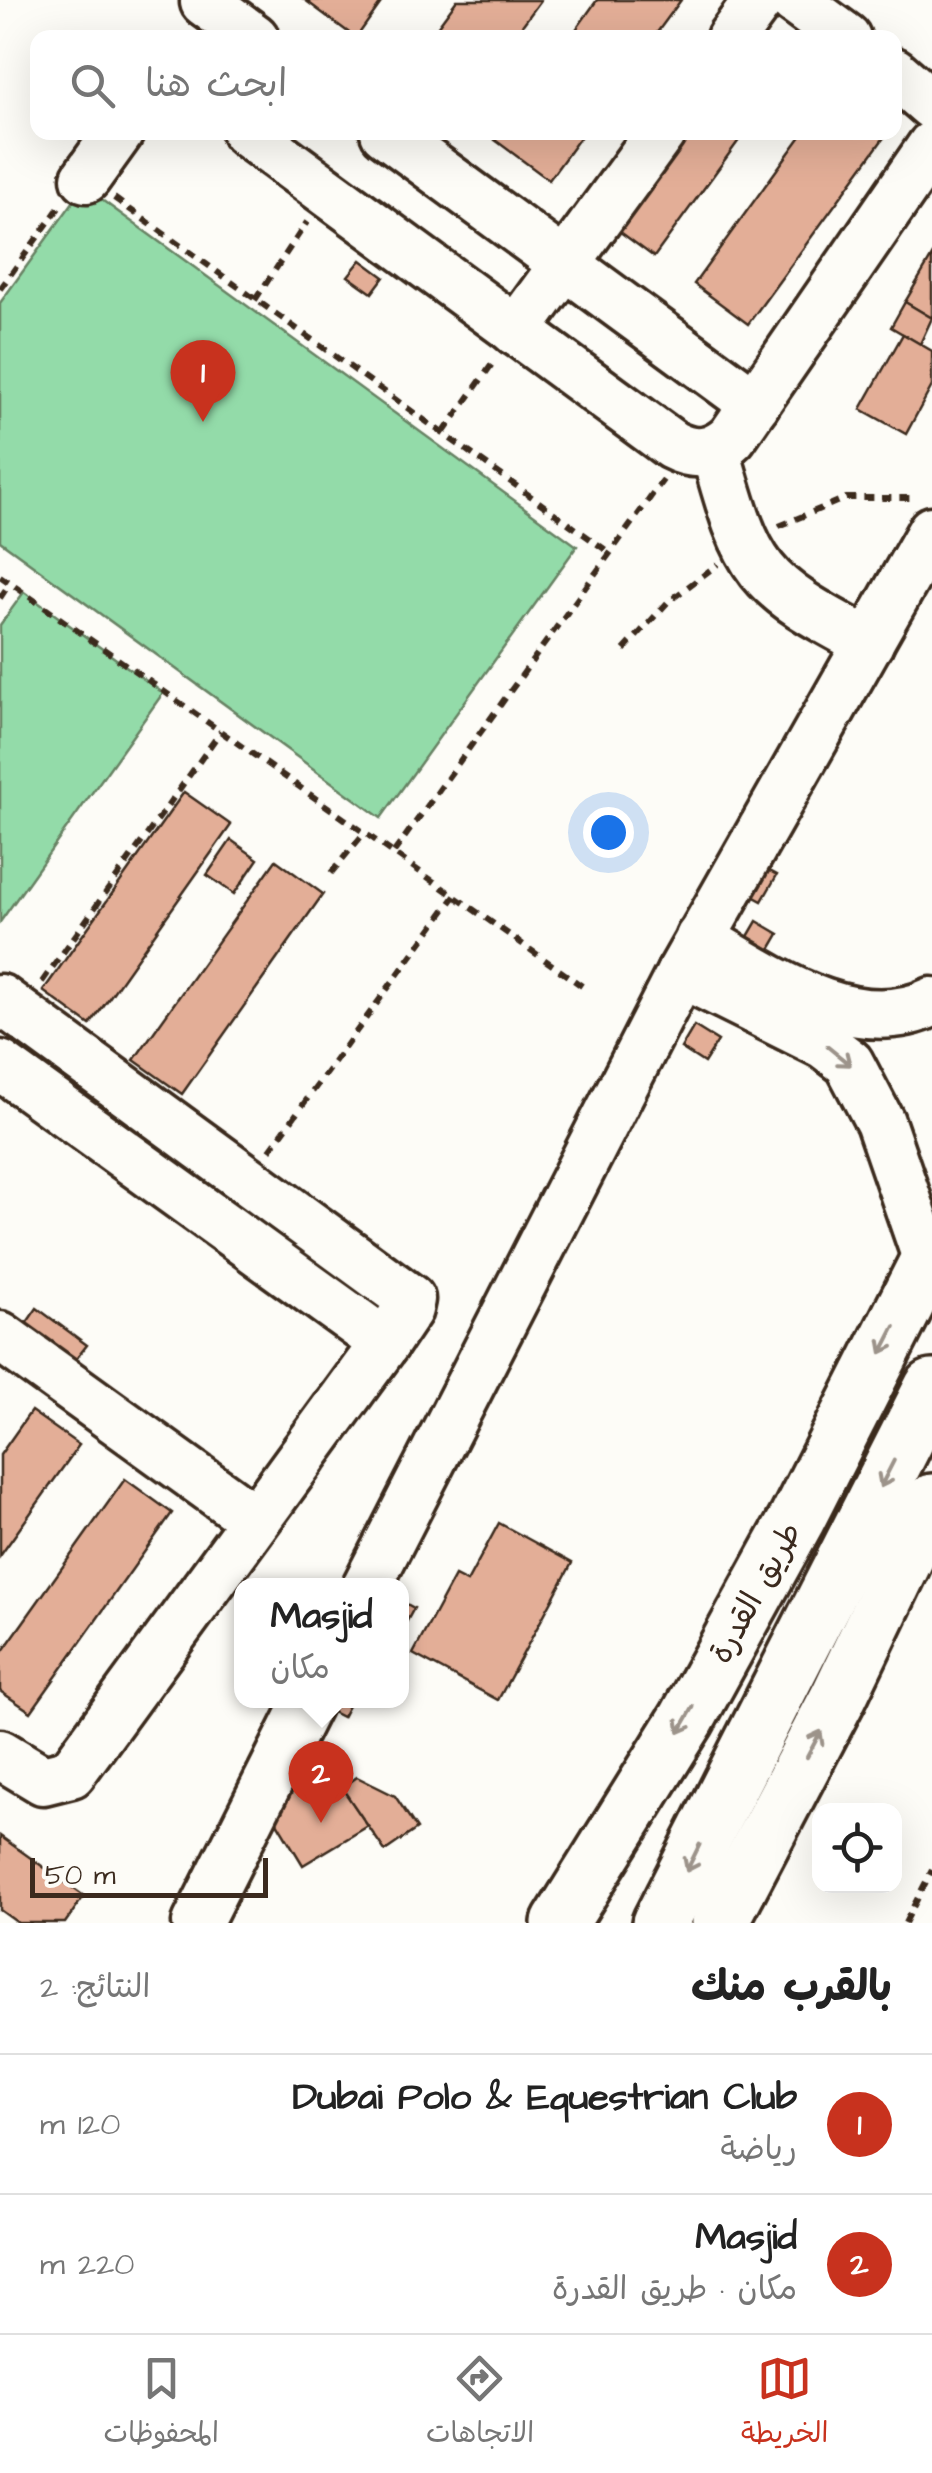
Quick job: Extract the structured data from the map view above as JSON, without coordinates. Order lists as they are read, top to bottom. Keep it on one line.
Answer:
{"streets":{"main road":["طريق القدرة"]},"scale_bar":"50 m","page":{"search":"ابحث هنا","pins":["1","2"],"popup":["Masjid","مكان"],"scale":"50 m","heading":["بالقرب منك","النتائج: 2"],"list":[{"mark":"1","name":"Dubai Polo & Equestrian Club","note":"رياضة","value":"120 m"},{"mark":"2","name":"Masjid","note":"مكان · طريق القدرة","value":"220 m"}],"nav":["الخريطة","الاتجاهات","المحفوظات"]}}
